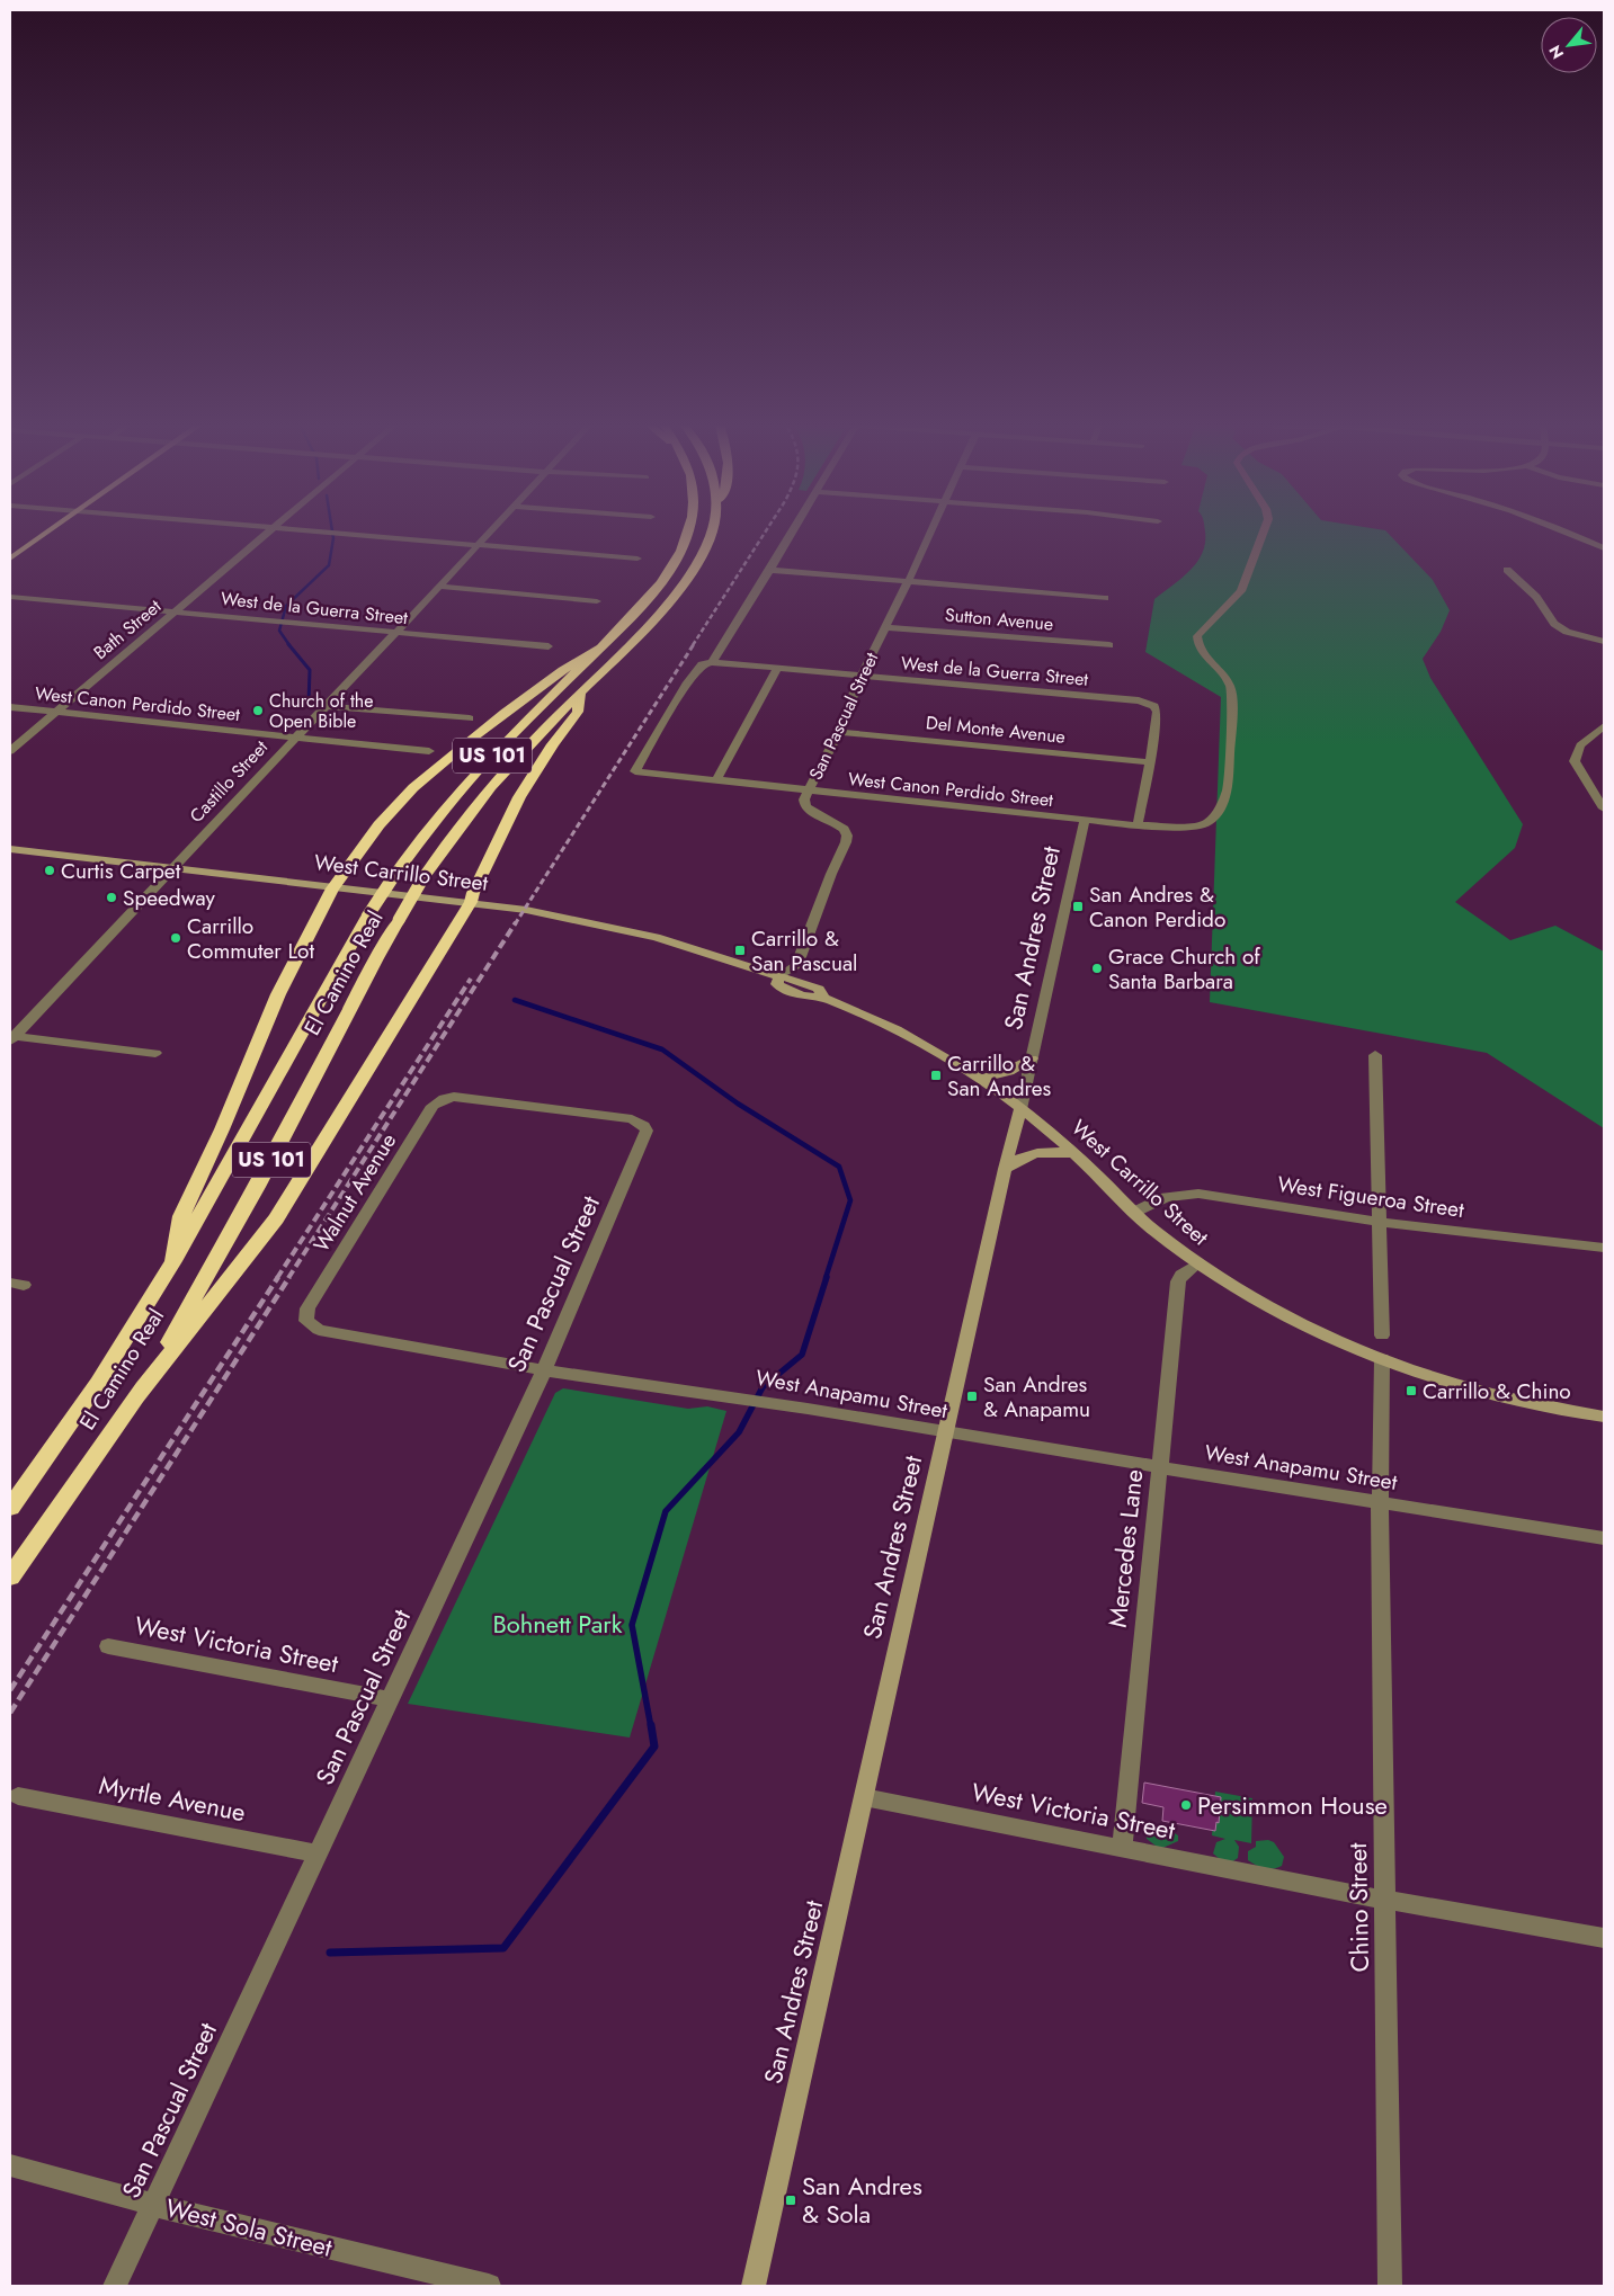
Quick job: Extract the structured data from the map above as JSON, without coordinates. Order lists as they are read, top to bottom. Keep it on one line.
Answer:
{"streets":{"highway":["US 101","El Camino Real"],"main road":["West Carrillo Street","San Andres Street"],"street":["West de la Guerra Street","Sutton Avenue","Bath Street","West Canon Perdido Street","San Pascual Street","Del Monte Avenue","Castillo Street","Walnut Avenue","West Figueroa Street","West Anapamu Street","Mercedes Lane","West Victoria Street","Myrtle Avenue","Chino Street","West Sola Street"]},"crossings":[["West de la Guerra Street","Bath Street"],["West de la Guerra Street","West Canon Perdido Street"],["West de la Guerra Street","San Pascual Street"],["West de la Guerra Street","Del Monte Avenue"],["West de la Guerra Street","Castillo Street"],["Sutton Avenue","San Pascual Street"],["Bath Street","West Canon Perdido Street"],["West Canon Perdido Street","San Pascual Street"],["West Canon Perdido Street","Castillo Street"],["West Canon Perdido Street","San Andres Street"],["San Pascual Street","Del Monte Avenue"],["San Pascual Street","West Carrillo Street"],["San Pascual Street","Walnut Avenue"],["San Pascual Street","West Anapamu Street"],["San Pascual Street","West Victoria Street"],["San Pascual Street","Myrtle Avenue"],["San Pascual Street","West Sola Street"],["Castillo Street","West Carrillo Street"],["West Carrillo Street","San Andres Street"],["West Carrillo Street","West Figueroa Street"],["West Carrillo Street","Mercedes Lane"],["West Carrillo Street","Chino Street"],["San Andres Street","West Anapamu Street"],["San Andres Street","West Victoria Street"],["Walnut Avenue","West Anapamu Street"],["West Anapamu Street","Mercedes Lane"],["West Anapamu Street","Chino Street"],["Mercedes Lane","West Victoria Street"],["West Victoria Street","Chino Street"]],"parks":["Bohnett Park"],"places":{"other":["Church of the Open Bible","Curtis Carpet","Speedway","Carrillo Commuter Lot","Grace Church of Santa Barbara","Persimmon House"],"transit":["San Andres & Canon Perdido","Carrillo & San Pascual","Carrillo & San Andres","Carrillo & Chino","San Andres & Anapamu","San Andres & Sola"]},"north":"bottom left"}
